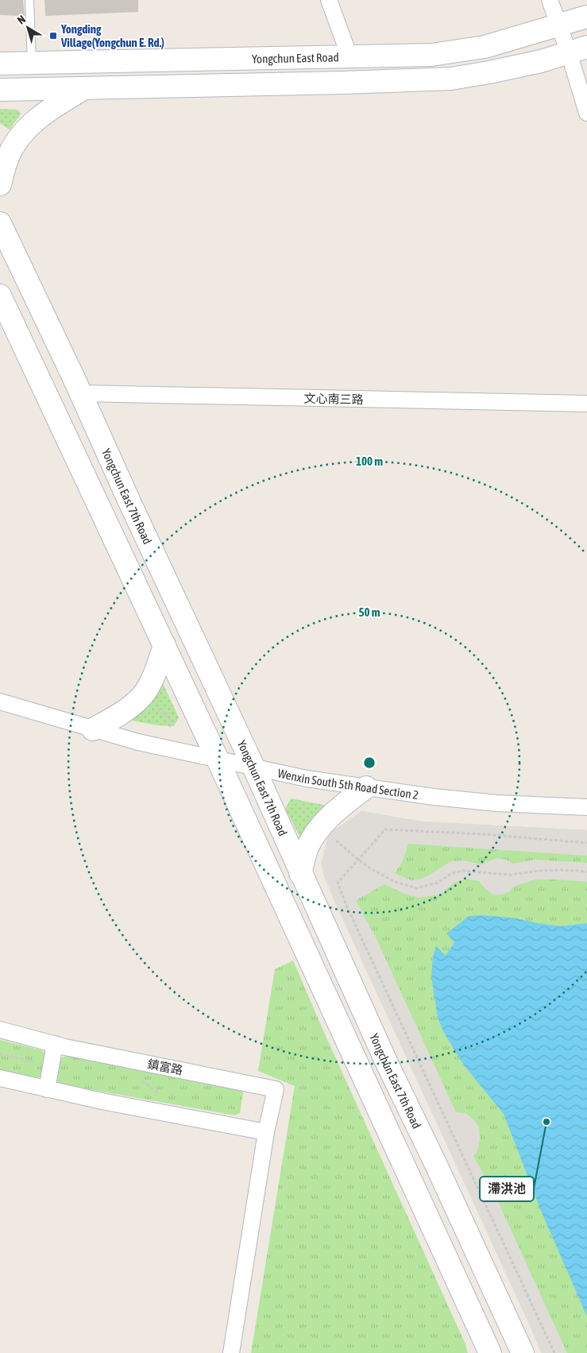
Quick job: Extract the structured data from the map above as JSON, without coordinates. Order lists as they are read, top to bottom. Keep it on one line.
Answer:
{"streets":{"street":["Yongchun East Road","文心南三路","Yongchun East 7th Road","Wenxin South 5th Road Section 2","鎮富路"]},"crossings":[["文心南三路","Yongchun East 7th Road"],["Yongchun East 7th Road","Wenxin South 5th Road Section 2"]],"places":{"transit":["Yongding Village(Yongchun E. Rd.)"],"other":["滯洪池"]},"north":"top left","rings":["100 m","50 m"]}
